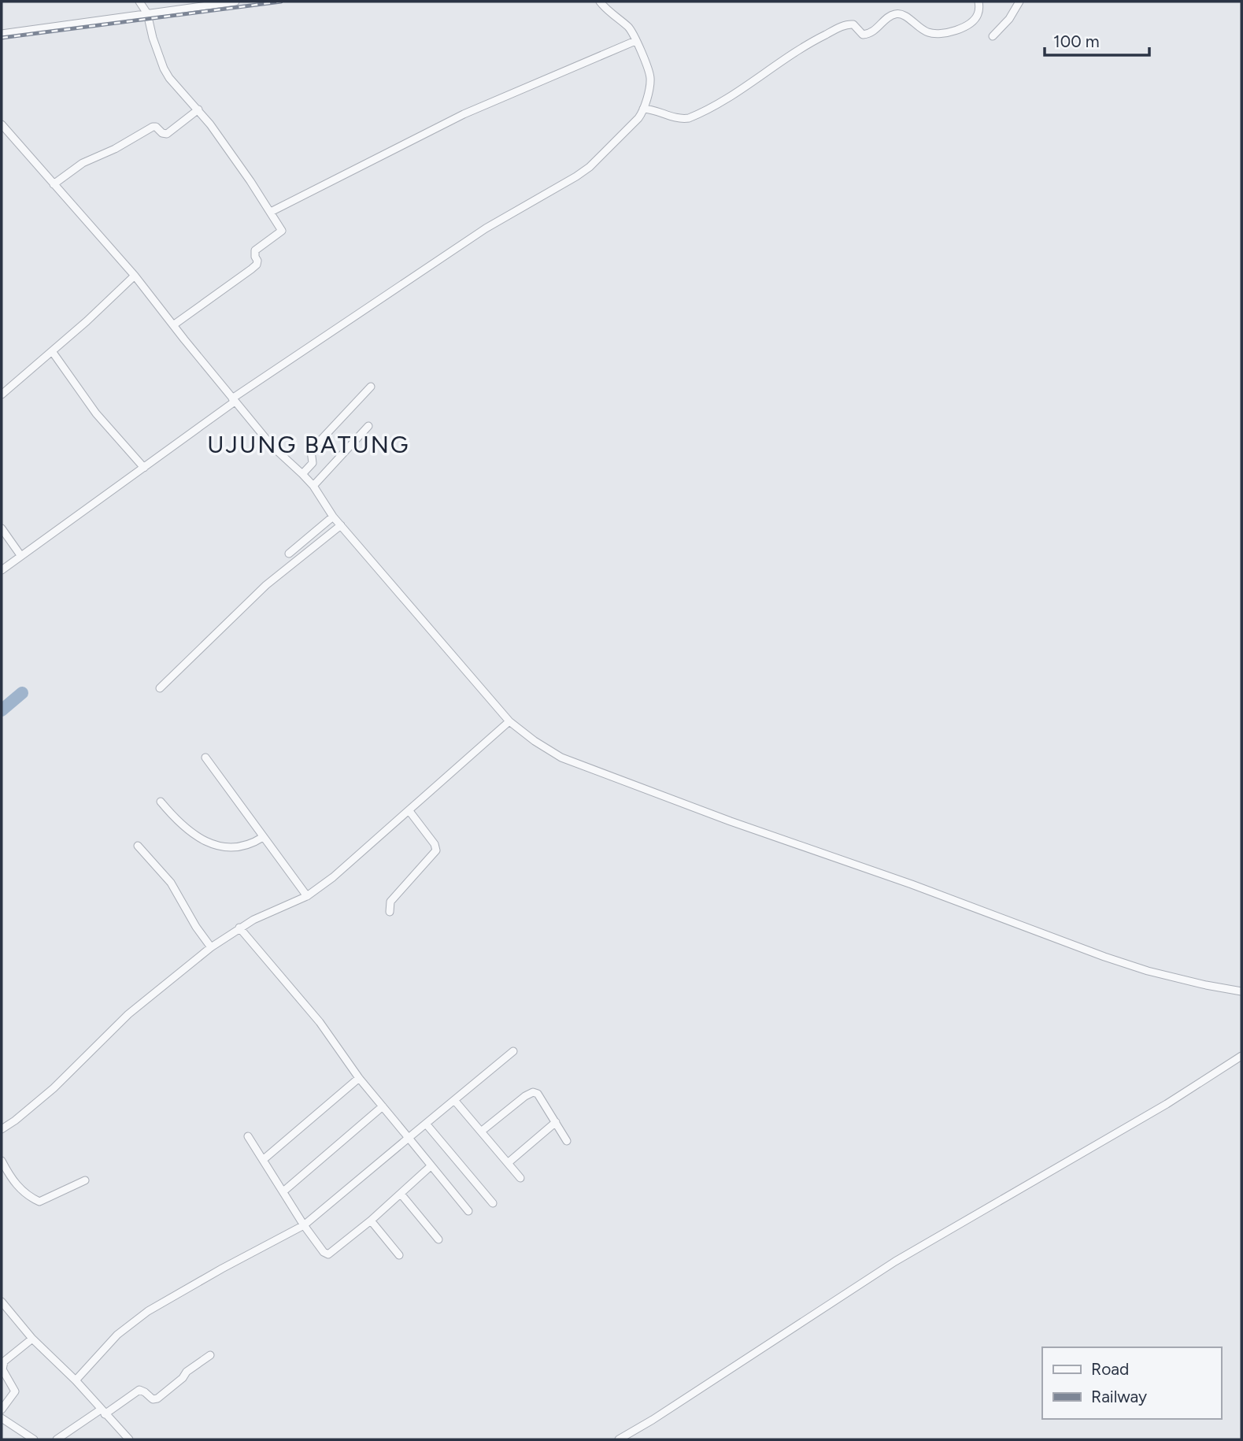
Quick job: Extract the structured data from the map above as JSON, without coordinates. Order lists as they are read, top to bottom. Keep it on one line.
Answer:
{"districts":["UJUNG BATUNG"],"legend":["Road","Railway"],"scale_bar":"100 m"}
